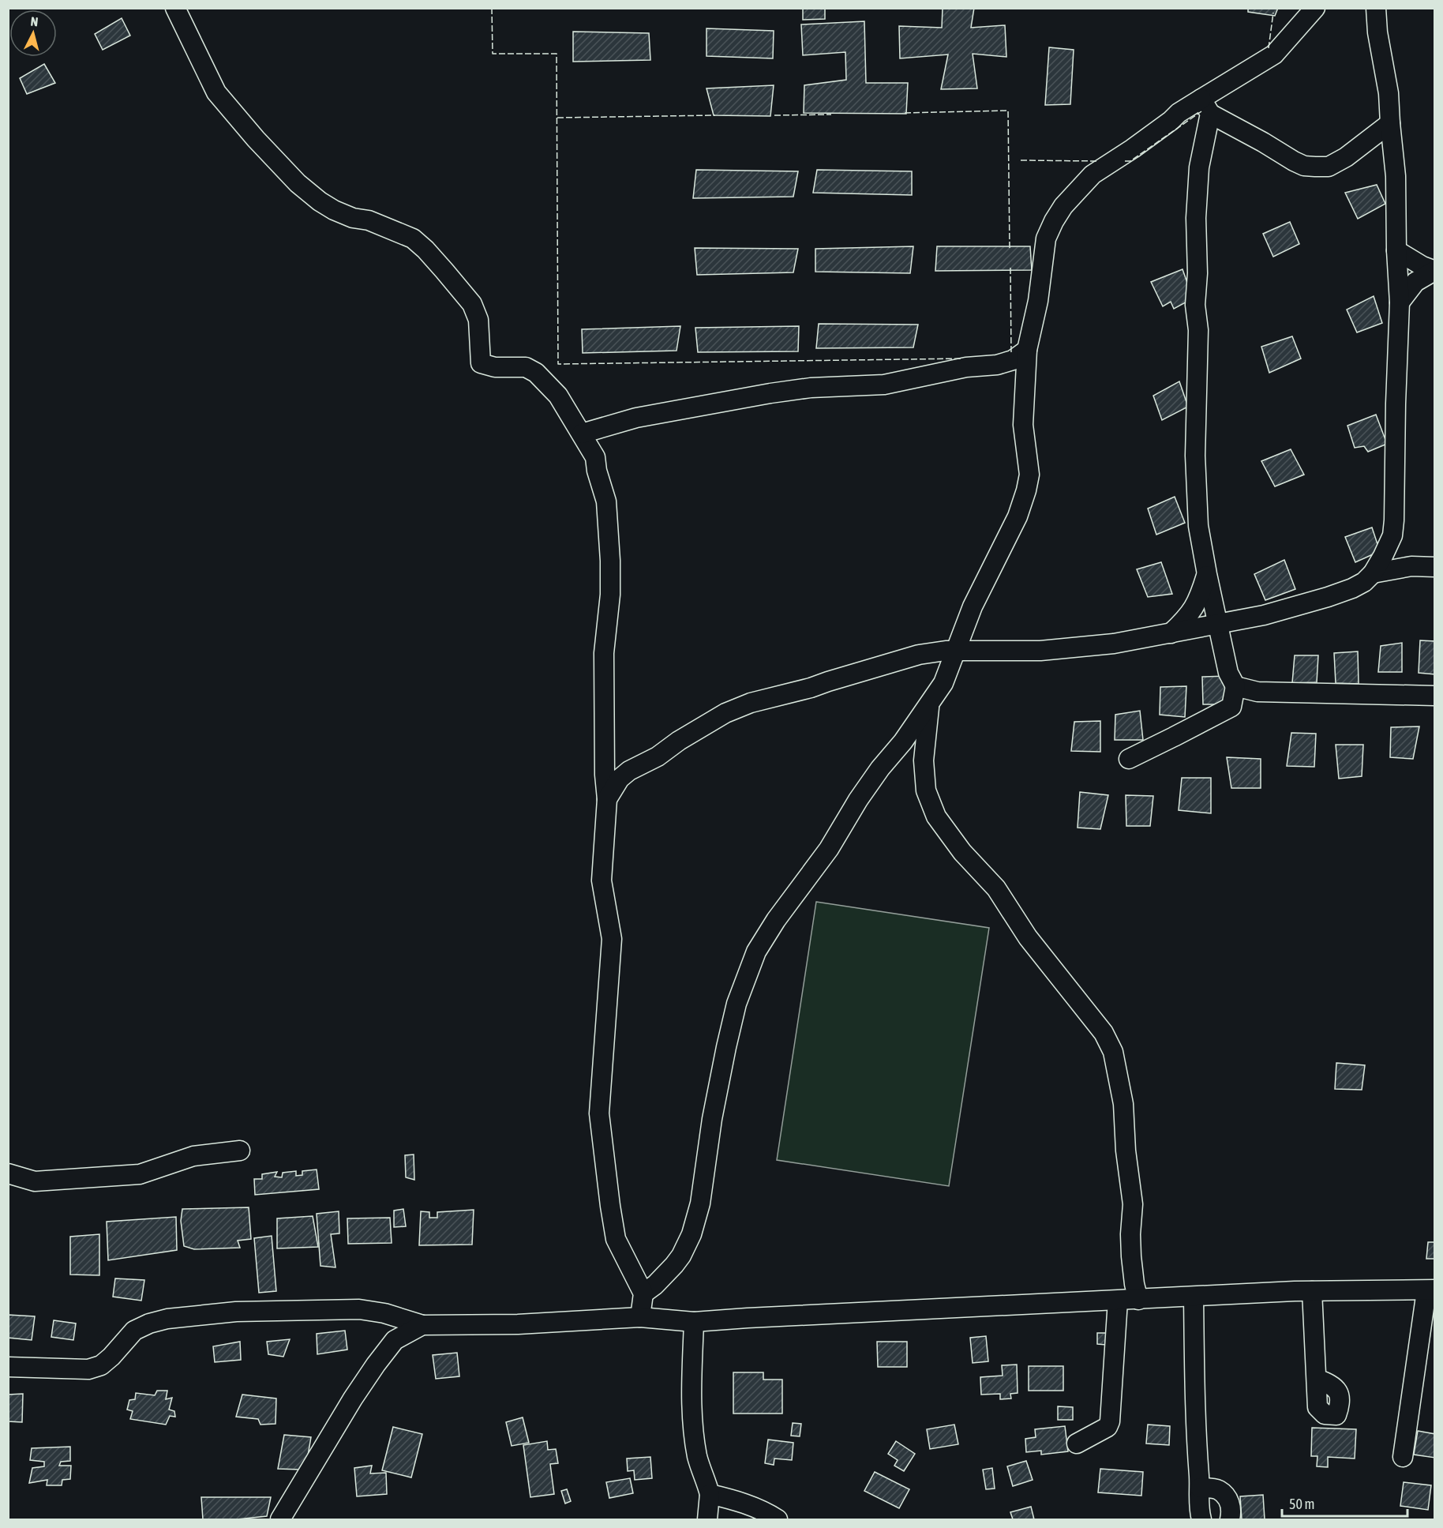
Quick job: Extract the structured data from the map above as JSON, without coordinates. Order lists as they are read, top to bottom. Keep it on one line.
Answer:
{"scale_bar":"50 m","north":"top"}
